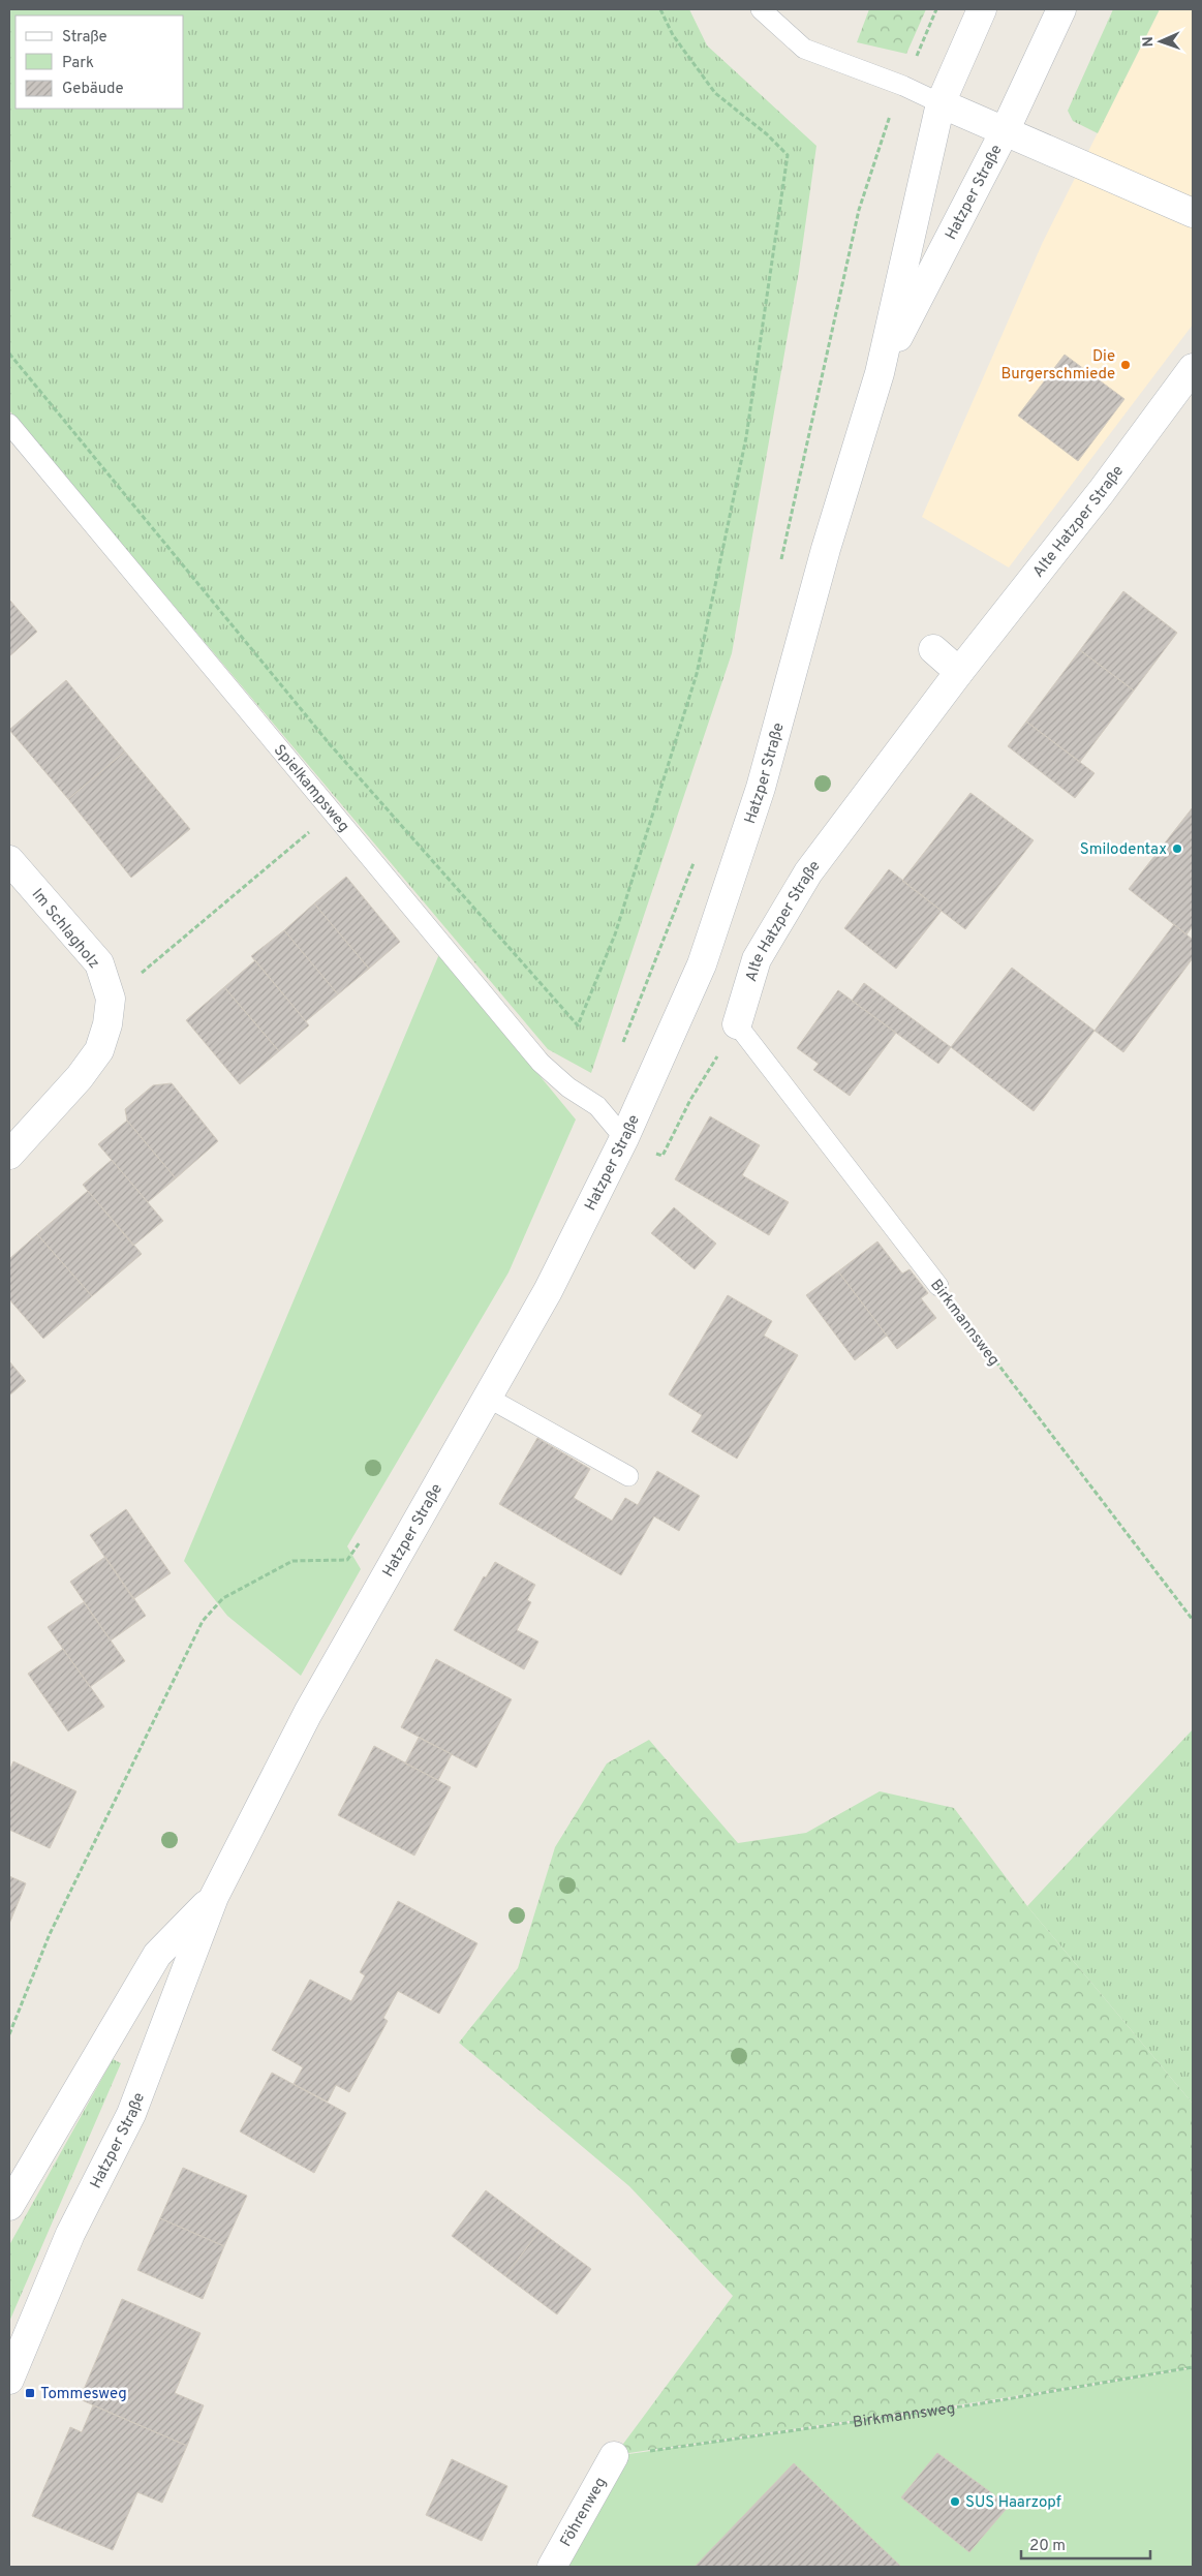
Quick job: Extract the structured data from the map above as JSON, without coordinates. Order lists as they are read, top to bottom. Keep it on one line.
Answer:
{"streets":{"main road":["Hatzper Straße","Alte Hatzper Straße","Im Schlagholz","Föhrenweg"],"lane":["Spielkampsweg","Birkmannsweg"]},"crossings":[["Hatzper Straße","Spielkampsweg"],["Alte Hatzper Straße","Birkmannsweg"],["Birkmannsweg","Föhrenweg"]],"places":{"other":["Die Burgerschmiede","Smilodentax","SUS Haarzopf"],"transit":["Tommesweg"]},"legend":["Straße","Park","Gebäude"],"scale_bar":"20 m","north":"left"}
